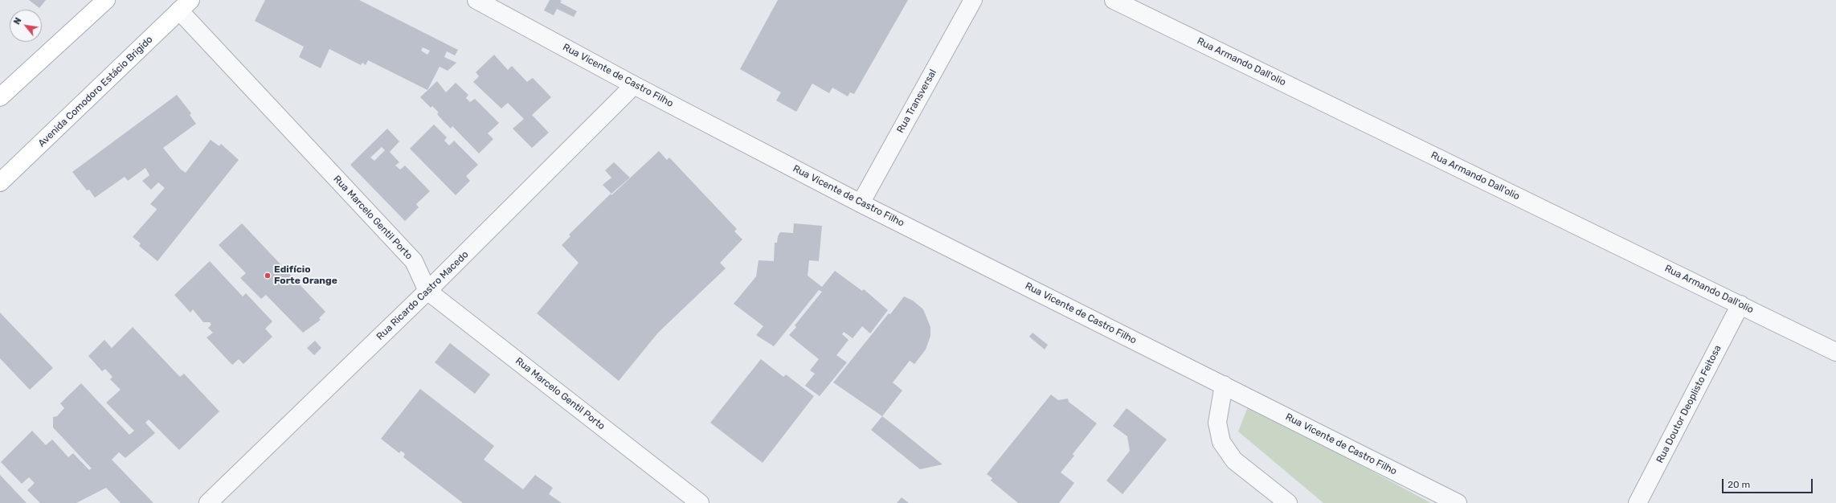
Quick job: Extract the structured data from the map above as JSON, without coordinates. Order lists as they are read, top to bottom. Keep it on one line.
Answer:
{"streets":{"main road":["Avenida Comodoro Estácio Brigido"],"street":["Rua Armando Dall'olio","Rua Vicente de Castro Filho","Rua Transversal","Rua Marcelo Gentil Porto","Rua Ricardo Castro Macedo","Rua Doutor Deoplisto Feitosa"]},"crossings":[["Rua Armando Dall'olio","Rua Doutor Deoplisto Feitosa"],["Rua Vicente de Castro Filho","Rua Transversal"],["Rua Vicente de Castro Filho","Rua Ricardo Castro Macedo"],["Avenida Comodoro Estácio Brigido","Rua Marcelo Gentil Porto"],["Rua Marcelo Gentil Porto","Rua Ricardo Castro Macedo"]],"places":["Edifício Forte Orange"],"scale_bar":"20 m","north":"top left"}
